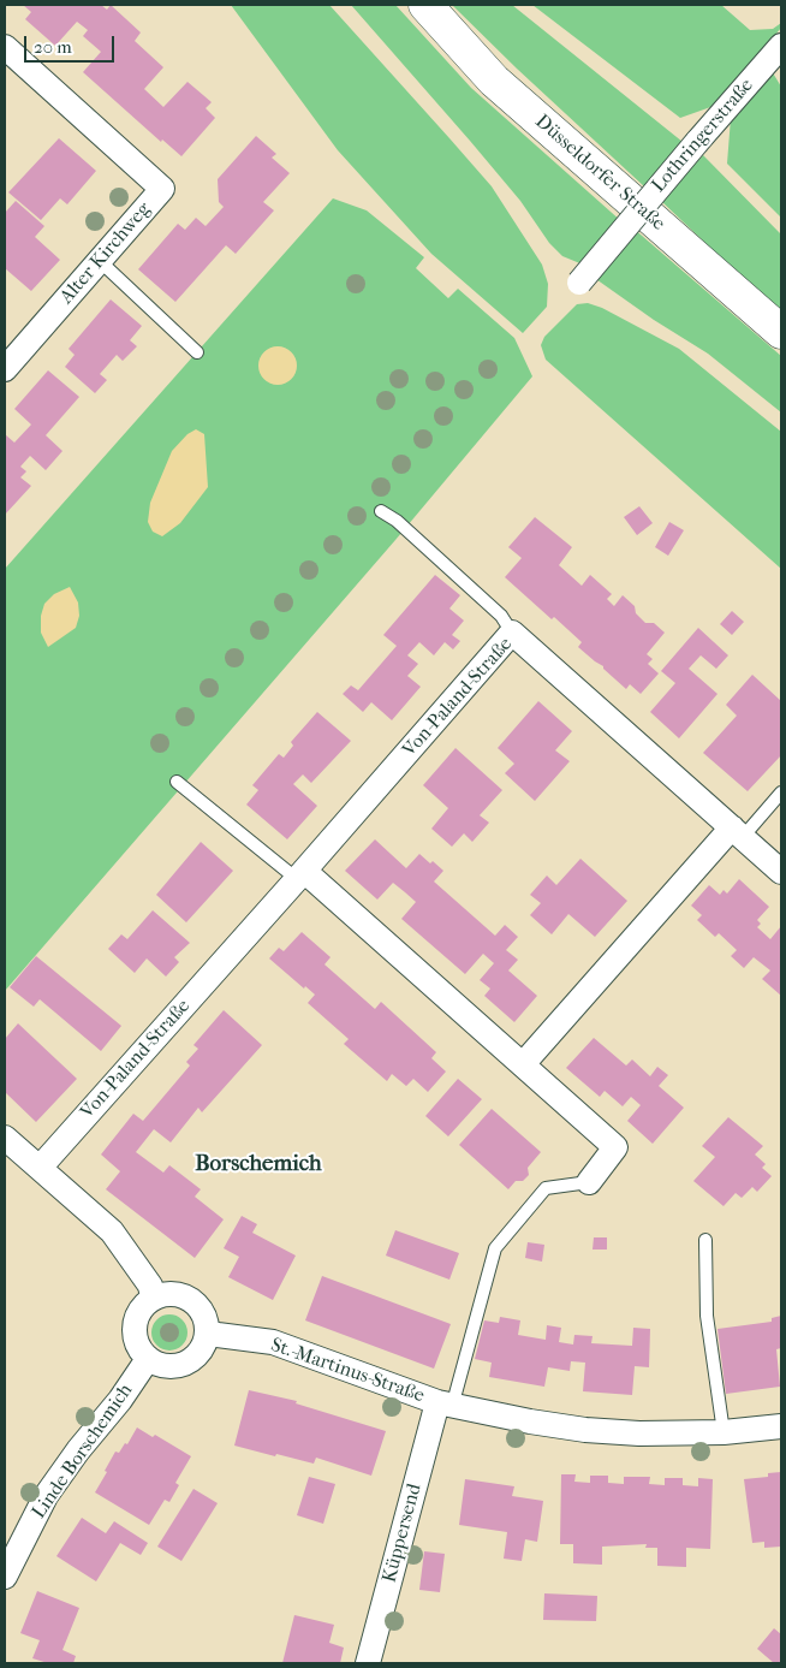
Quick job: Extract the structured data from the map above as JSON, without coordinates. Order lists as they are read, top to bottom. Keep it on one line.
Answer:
{"streets":{"main road":["Düsseldorfer Straße"],"street":["Lothringerstraße","Alter Kirchweg","Von-Paland-Straße","St.-Martinus-Straße","Linde Borschemich","Küppersend"]},"crossings":[["St.-Martinus-Straße","Linde Borschemich"],["St.-Martinus-Straße","Küppersend"]],"districts":["Borschemich"],"scale_bar":"20 m"}
